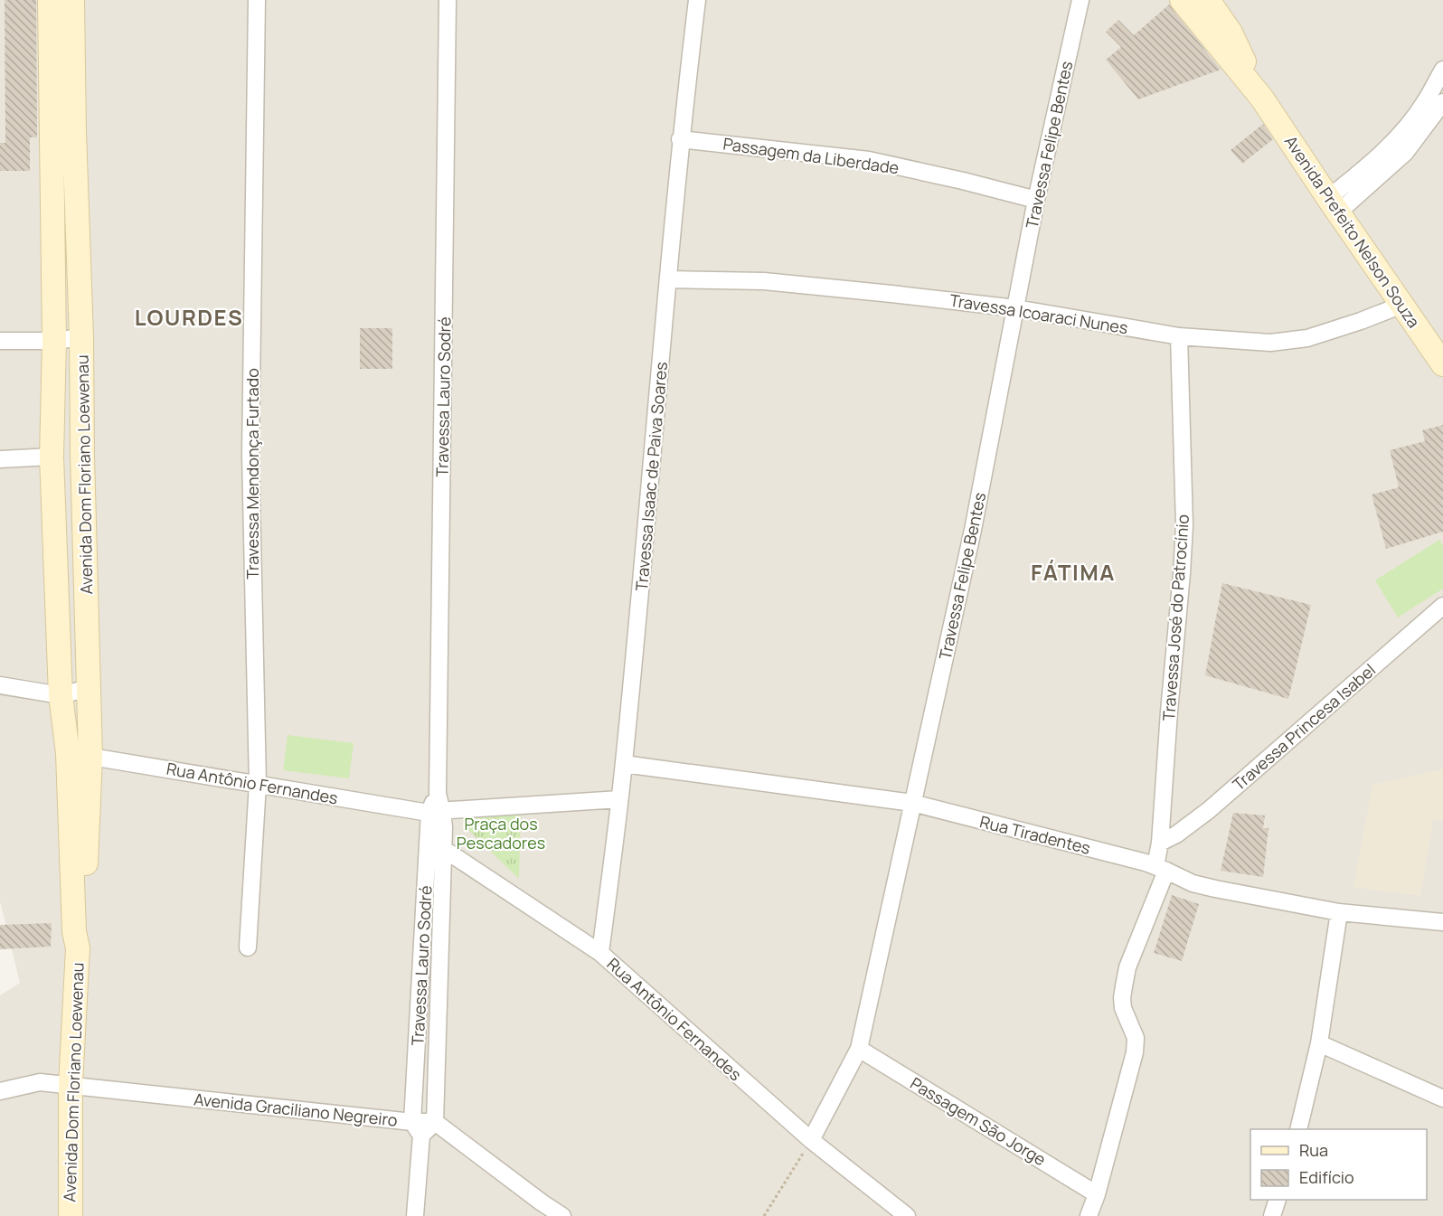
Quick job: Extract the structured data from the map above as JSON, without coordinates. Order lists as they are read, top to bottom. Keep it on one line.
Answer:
{"streets":{"street":["Travessa Felipe Bentes","Passagem da Liberdade","Avenida Prefeito Nelson Souza","Travessa Icoaraci Nunes","Travessa Lauro Sodré","Travessa Mendonça Furtado","Avenida Dom Floriano Loewenau","Travessa Isaac de Paiva Soares","Travessa José do Patrocínio","Travessa Princesa Isabel","Rua Antônio Fernandes","Rua Tiradentes","Avenida Graciliano Negreiro","Passagem São Jorge"]},"crossings":[["Travessa Felipe Bentes","Passagem da Liberdade"],["Travessa Felipe Bentes","Travessa Icoaraci Nunes"],["Travessa Felipe Bentes","Rua Antônio Fernandes"],["Travessa Felipe Bentes","Rua Tiradentes"],["Travessa Felipe Bentes","Passagem São Jorge"],["Passagem da Liberdade","Travessa Isaac de Paiva Soares"],["Avenida Prefeito Nelson Souza","Travessa Icoaraci Nunes"],["Travessa Icoaraci Nunes","Travessa Isaac de Paiva Soares"],["Travessa Icoaraci Nunes","Travessa José do Patrocínio"],["Travessa Lauro Sodré","Rua Antônio Fernandes"],["Travessa Lauro Sodré","Avenida Graciliano Negreiro"],["Travessa Mendonça Furtado","Rua Antônio Fernandes"],["Avenida Dom Floriano Loewenau","Rua Antônio Fernandes"],["Avenida Dom Floriano Loewenau","Avenida Graciliano Negreiro"],["Travessa Isaac de Paiva Soares","Rua Antônio Fernandes"],["Travessa Isaac de Paiva Soares","Rua Tiradentes"],["Travessa José do Patrocínio","Travessa Princesa Isabel"],["Travessa José do Patrocínio","Rua Tiradentes"],["Travessa José do Patrocínio","Passagem São Jorge"]],"districts":["LOURDES","FÁTIMA"],"parks":["Praça dos Pescadores"],"legend":["Rua","Edifício"]}
